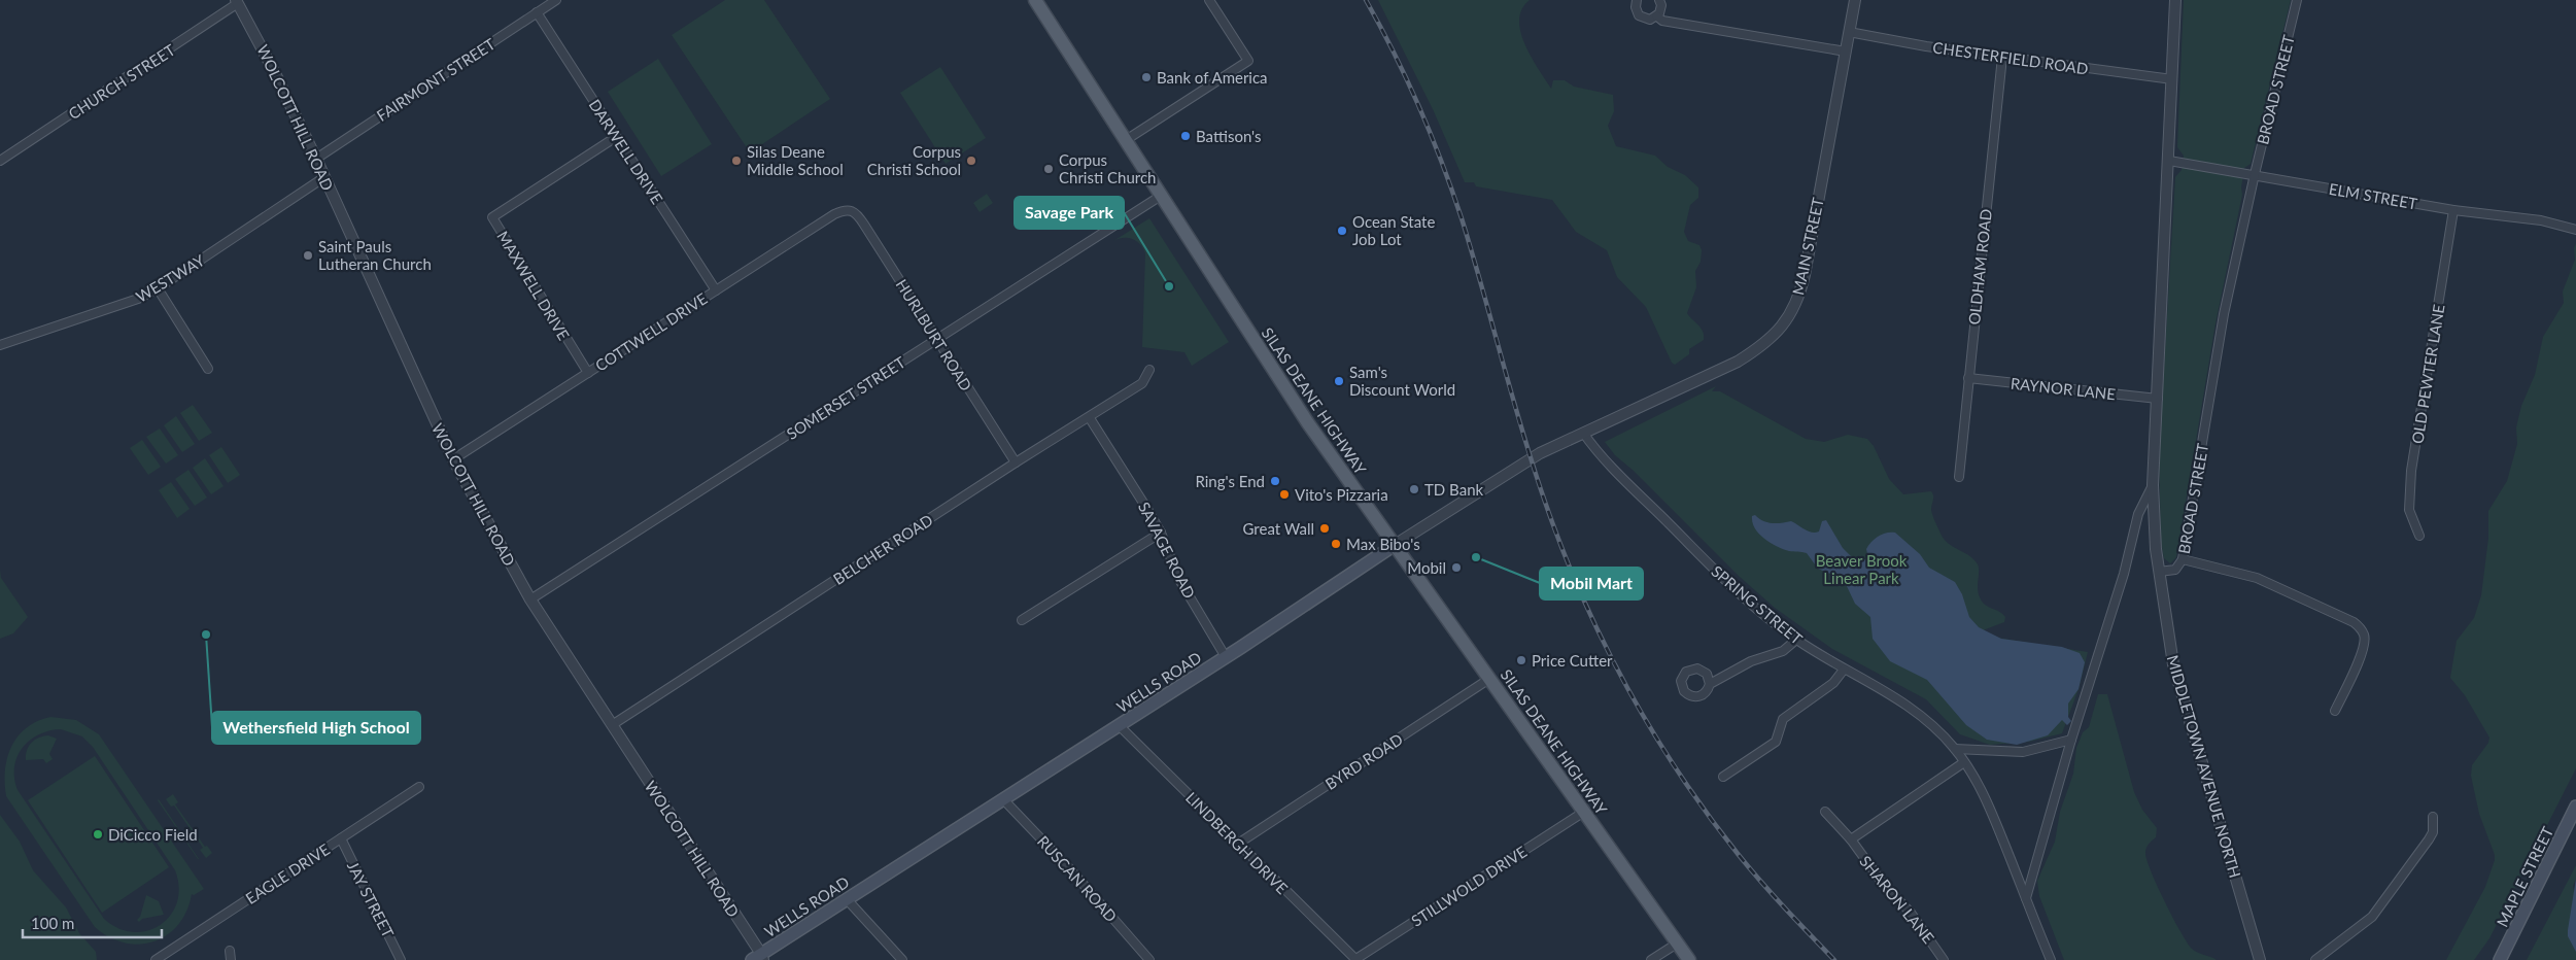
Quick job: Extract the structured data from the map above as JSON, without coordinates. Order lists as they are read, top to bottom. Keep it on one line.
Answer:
{"streets":{"main road":["SILAS DEANE HIGHWAY","WELLS ROAD","MAPLE STREET"],"street":["CHESTERFIELD ROAD","FAIRMONT STREET","CHURCH STREET","BROAD STREET","WOLCOTT HILL ROAD","DARWELL DRIVE","ELM STREET","MAIN STREET","OLDHAM ROAD","WESTWAY","MAXWELL DRIVE","COTTWELL DRIVE","HURLBURT ROAD","OLD PEWTER LANE","RAYNOR LANE","SOMERSET STREET","BELCHER ROAD","SAVAGE ROAD","SPRING STREET","BYRD ROAD","MIDDLETOWN AVENUE NORTH","LINDBERGH DRIVE","EAGLE DRIVE","RUSCAN ROAD","STILLWOLD DRIVE","JAY STREET","SHARON LANE"]},"crossings":[["CHESTERFIELD ROAD","BROAD STREET"],["CHESTERFIELD ROAD","MAIN STREET"],["CHESTERFIELD ROAD","OLDHAM ROAD"],["FAIRMONT STREET","WOLCOTT HILL ROAD"],["FAIRMONT STREET","DARWELL DRIVE"],["CHURCH STREET","WOLCOTT HILL ROAD"],["BROAD STREET","ELM STREET"],["BROAD STREET","RAYNOR LANE"],["BROAD STREET","MIDDLETOWN AVENUE NORTH"],["WOLCOTT HILL ROAD","WESTWAY"],["WOLCOTT HILL ROAD","COTTWELL DRIVE"],["WOLCOTT HILL ROAD","SOMERSET STREET"],["WOLCOTT HILL ROAD","BELCHER ROAD"],["WOLCOTT HILL ROAD","WELLS ROAD"],["DARWELL DRIVE","MAXWELL DRIVE"],["DARWELL DRIVE","COTTWELL DRIVE"],["ELM STREET","OLD PEWTER LANE"],["MAIN STREET","SPRING STREET"],["MAIN STREET","WELLS ROAD"],["OLDHAM ROAD","RAYNOR LANE"],["MAXWELL DRIVE","COTTWELL DRIVE"],["COTTWELL DRIVE","HURLBURT ROAD"],["HURLBURT ROAD","SOMERSET STREET"],["HURLBURT ROAD","BELCHER ROAD"],["SOMERSET STREET","SILAS DEANE HIGHWAY"],["SILAS DEANE HIGHWAY","WELLS ROAD"],["SILAS DEANE HIGHWAY","BYRD ROAD"],["SILAS DEANE HIGHWAY","STILLWOLD DRIVE"],["BELCHER ROAD","SAVAGE ROAD"],["SAVAGE ROAD","WELLS ROAD"],["SPRING STREET","WELLS ROAD"],["SPRING STREET","SHARON LANE"],["WELLS ROAD","LINDBERGH DRIVE"],["WELLS ROAD","RUSCAN ROAD"],["BYRD ROAD","LINDBERGH DRIVE"],["LINDBERGH DRIVE","STILLWOLD DRIVE"],["EAGLE DRIVE","JAY STREET"]],"parks":["Beaver Brook Linear Park"],"places":["Bank of America","Battison's","Silas Deane Middle School","Corpus Christi School","Corpus Christi Church","Ocean State Job Lot","Saint Pauls Lutheran Church","Savage Park","Sam's Discount World","Ring's End","TD Bank","Vito's Pizzaria","Great Wall","Max Bibo's","Mobil Mart","Mobil","Wethersfield High School","Price Cutter","DiCicco Field"],"scale_bar":"100 m"}
